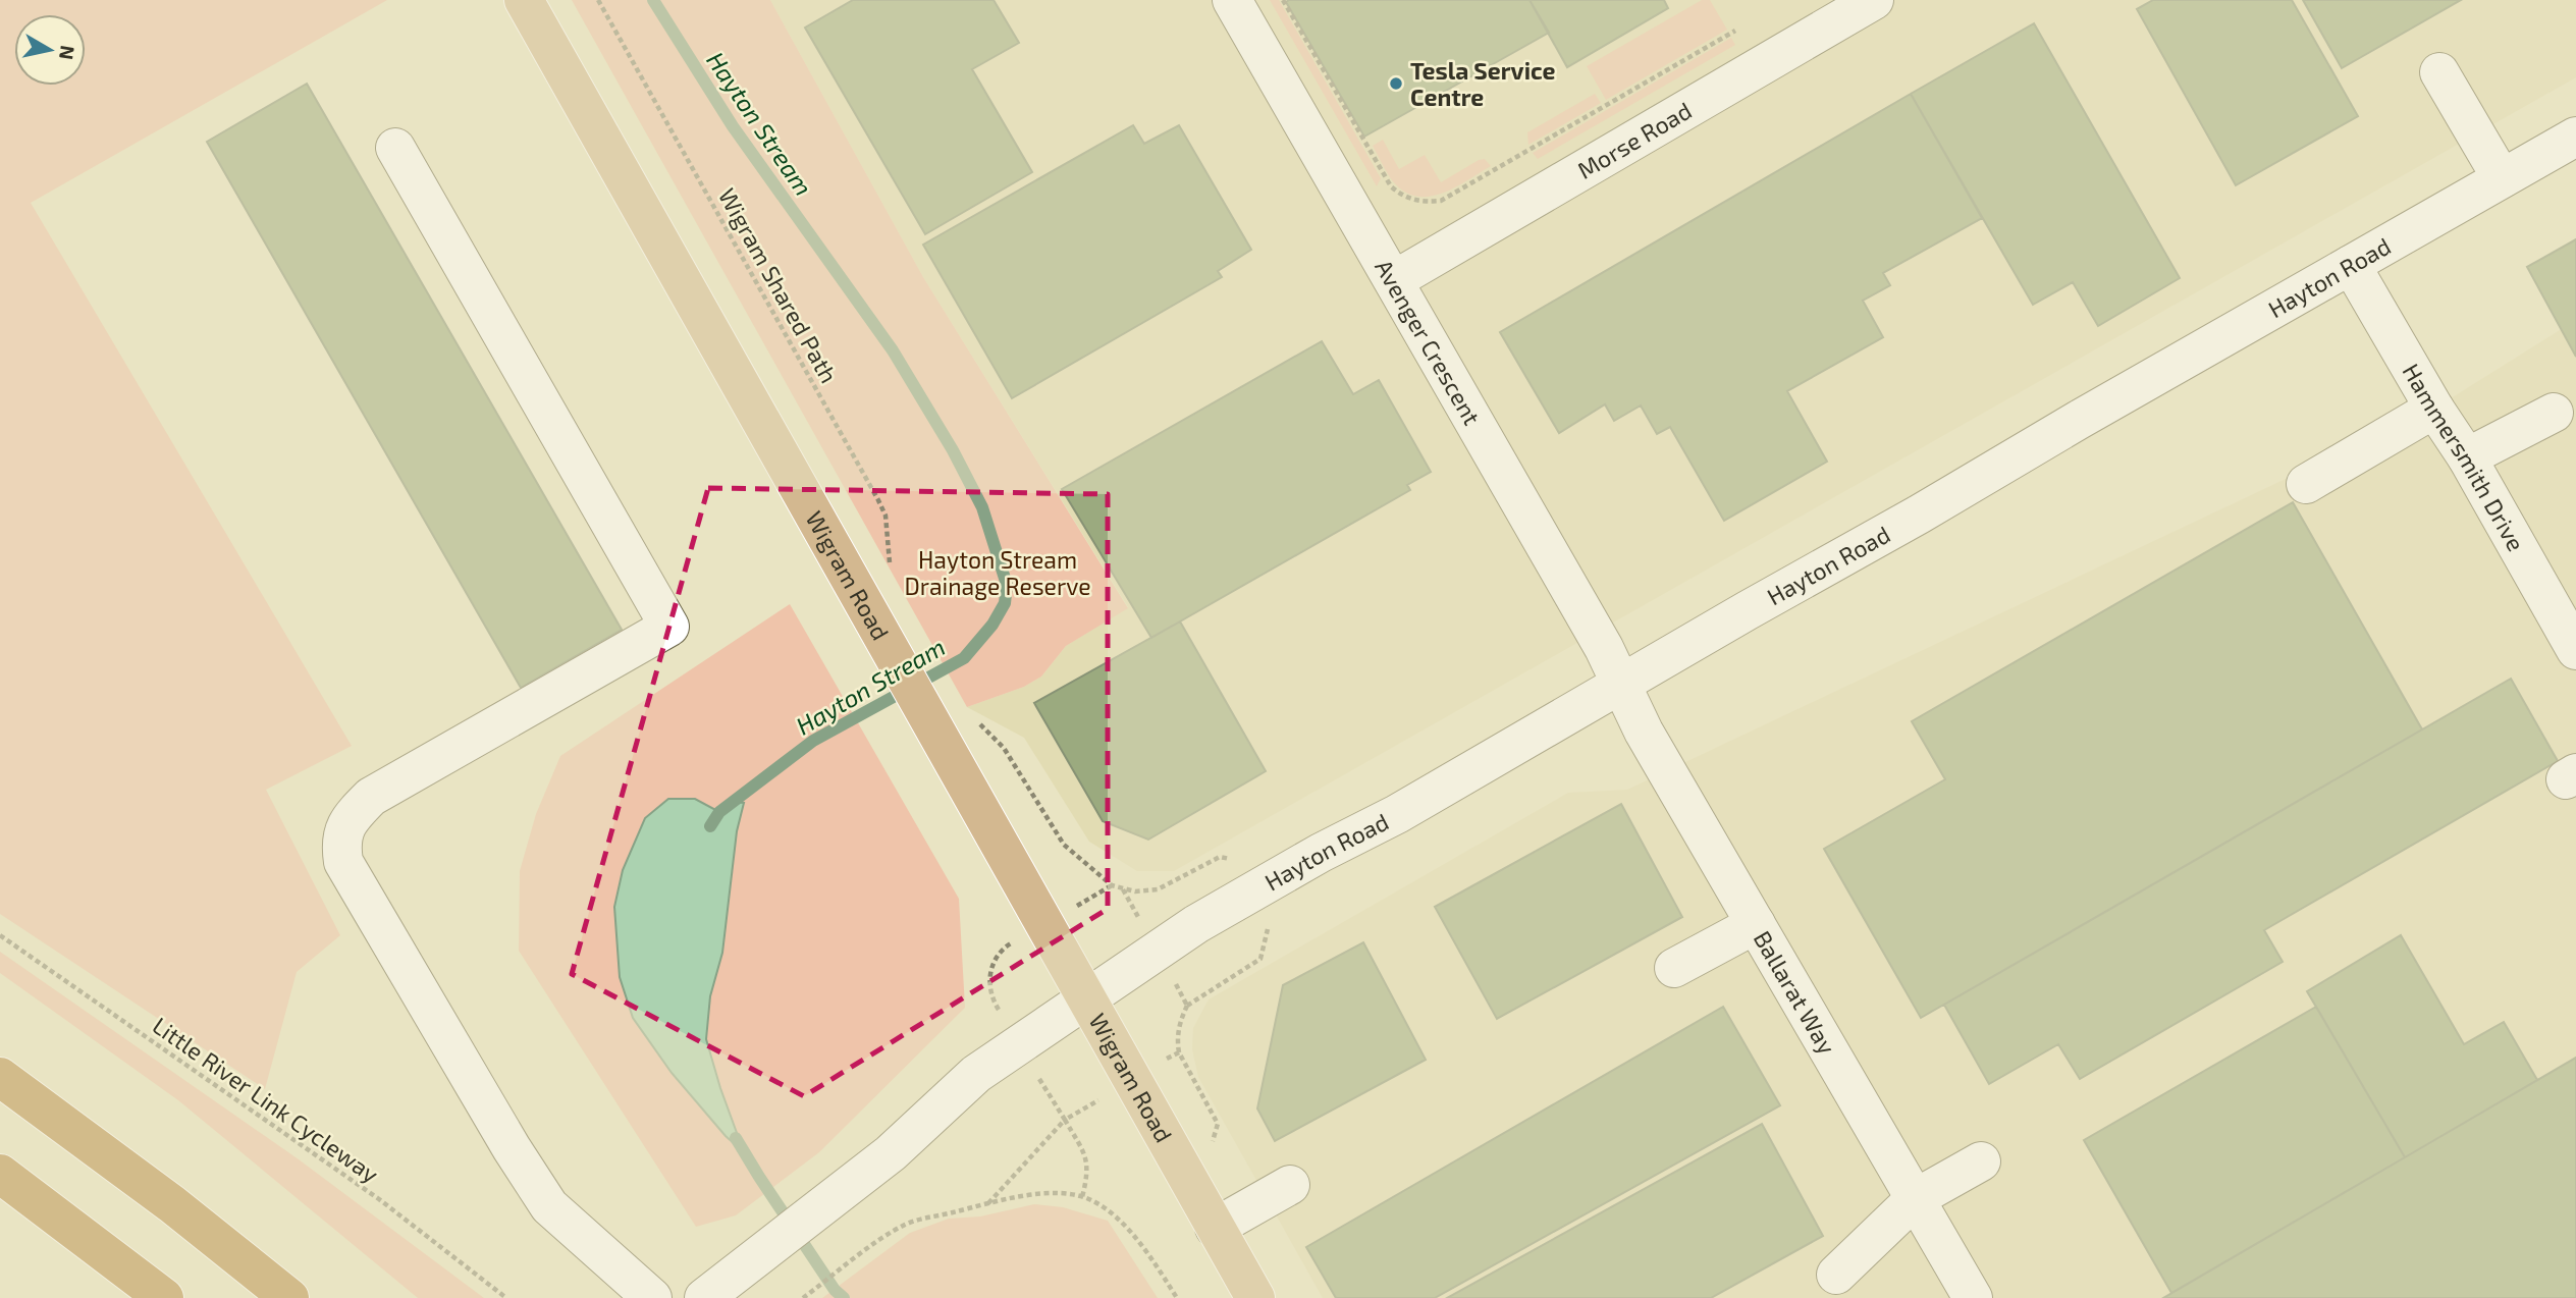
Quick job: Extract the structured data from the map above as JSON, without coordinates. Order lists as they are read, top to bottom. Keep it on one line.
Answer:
{"streets":{"main road":["Wigram Road"],"street":["Morse Road","Hayton Road","Avenger Crescent","Hammersmith Drive","Ballarat Way"],"path":["Wigram Shared Path","Little River Link Cycleway"]},"crossings":[["Morse Road","Avenger Crescent"],["Hayton Road","Avenger Crescent"],["Hayton Road","Hammersmith Drive"],["Hayton Road","Wigram Road"],["Hayton Road","Ballarat Way"],["Avenger Crescent","Ballarat Way"]],"water":["Hayton Stream"],"parks":["Hayton Stream Drainage Reserve"],"places":["Tesla Service Centre"],"north":"right"}
